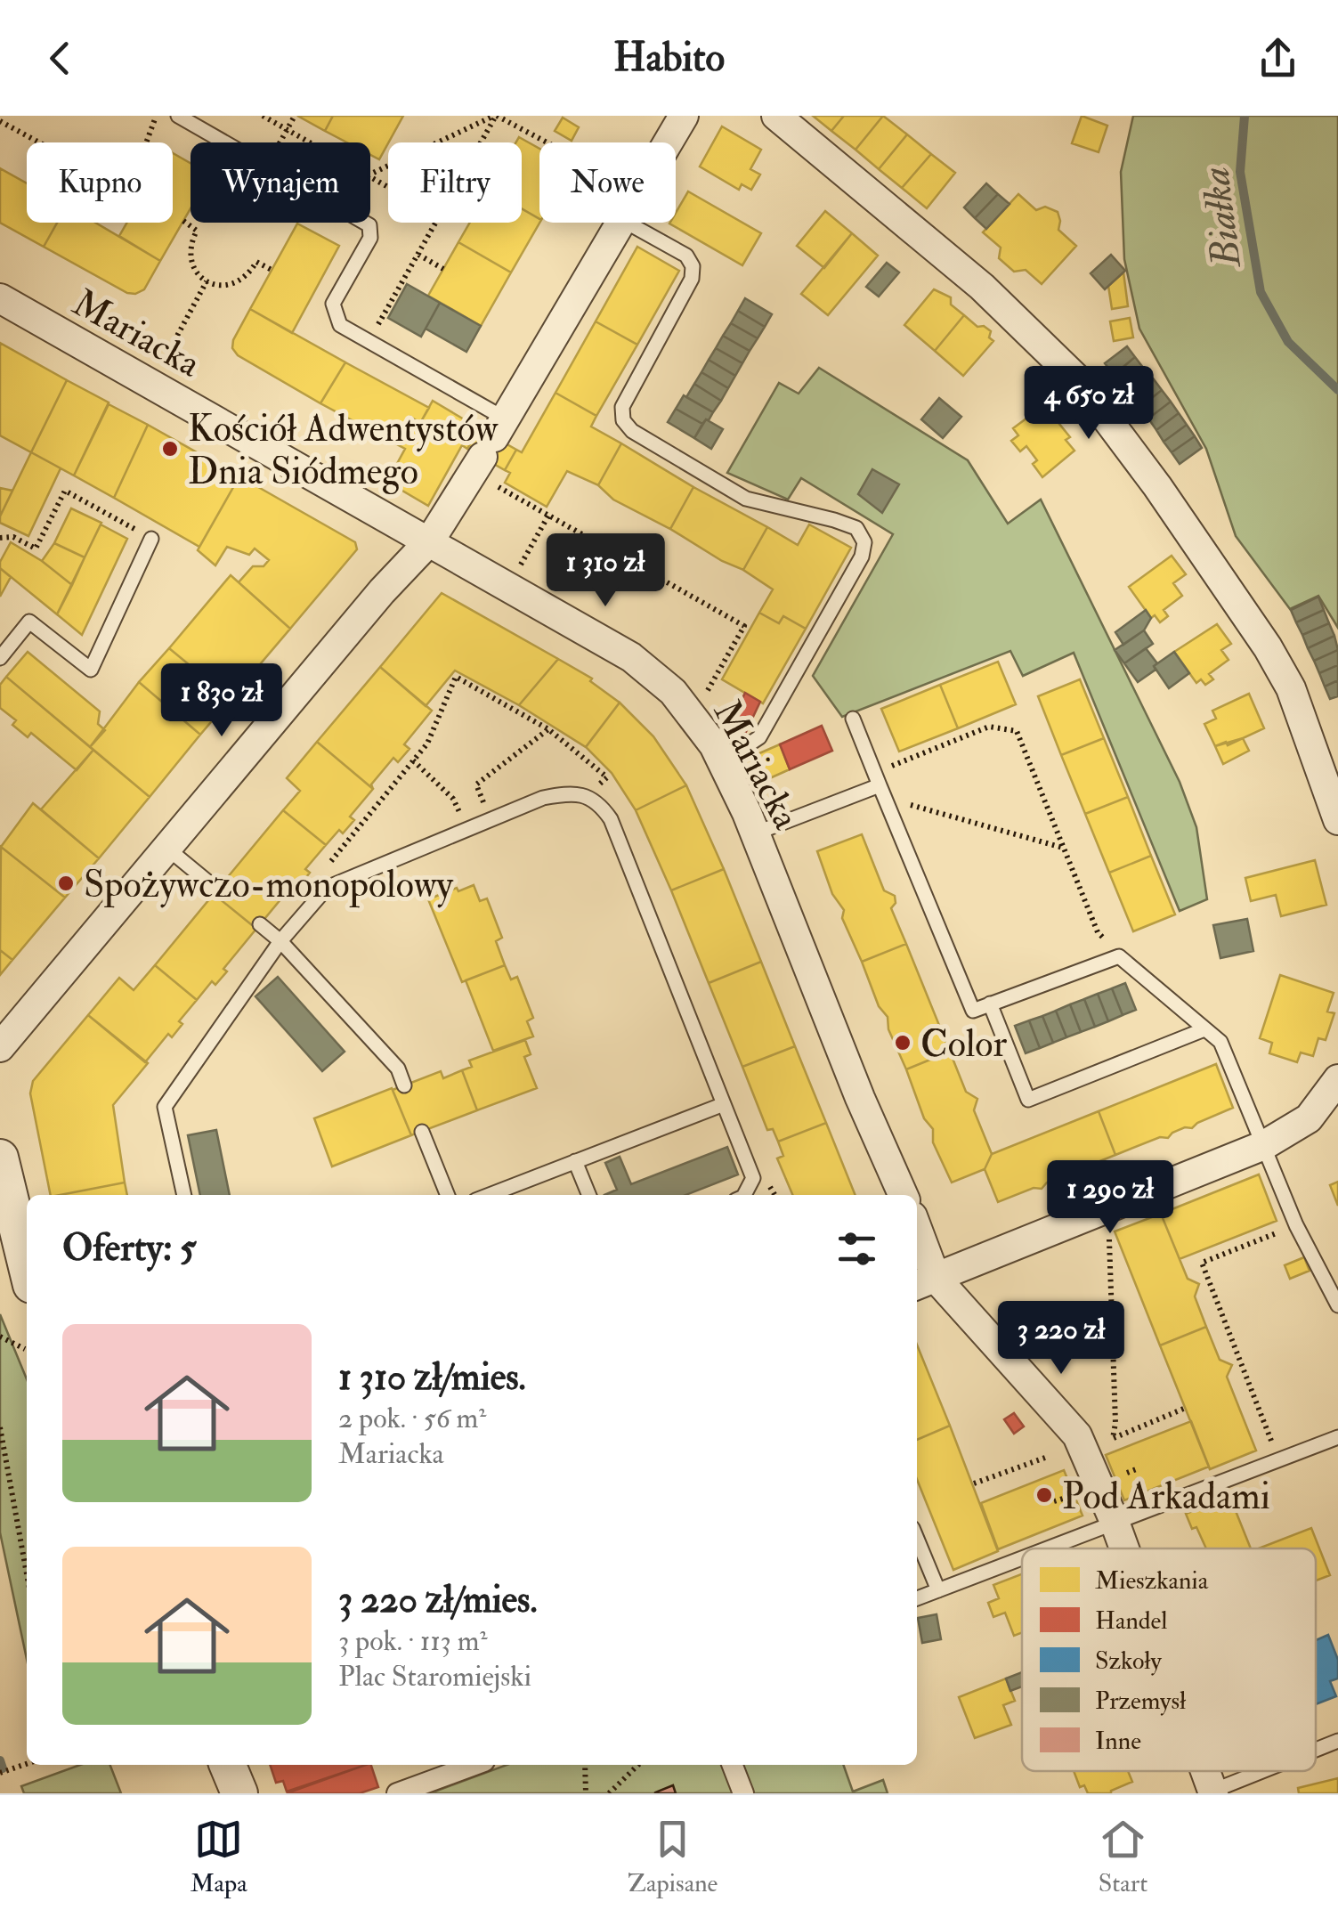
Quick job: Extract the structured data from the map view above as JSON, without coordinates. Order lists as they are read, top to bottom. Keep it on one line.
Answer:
{"streets":{"street":["Mariacka"]},"water":["Białka"],"places":["Kościół Adwentystów Dnia Siódmego","Spożywczo-monopolowy","Color","Pod Arkadami"],"legend":["Mieszkania","Handel","Szkoły","Przemysł","Inne"],"page":{"header":"Habito","chip":["Kupno","Wynajem","Filtry","Nowe"],"price":["4 650 zł","1 310 zł","1 830 zł","1 290 zł","3 220 zł"],"heading":"Oferty: 5","list":[{"name":"1 310 zł/mies.","note":"2 pok. · 56 m² · Mariacka"},{"name":"3 220 zł/mies.","note":"3 pok. · 113 m² · Plac Staromiejski"}],"tabs":["Mapa","Zapisane","Start"]}}
